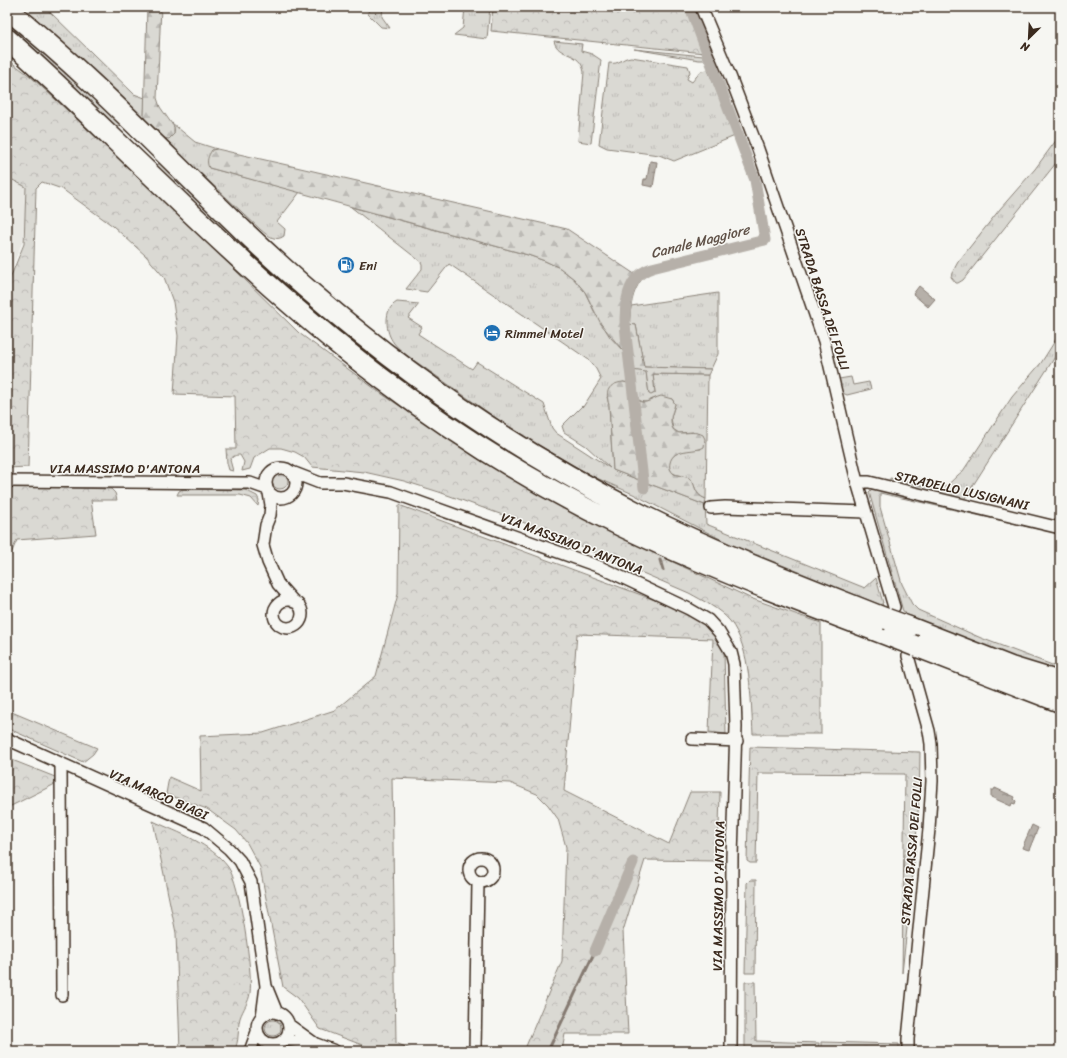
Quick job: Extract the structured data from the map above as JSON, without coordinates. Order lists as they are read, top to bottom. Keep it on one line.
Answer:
{"streets":{"street":["STRADA BASSA DEI FOLLI","VIA MASSIMO D'ANTONA","STRADELLO LUSIGNANI","VIA MARCO BIAGI"]},"crossings":[["STRADA BASSA DEI FOLLI","STRADELLO LUSIGNANI"]],"water":["Canale Maggiore"],"places":{"fuel station":["Eni"],"hotel":["Rimmel Motel"]},"north":"bottom left"}
